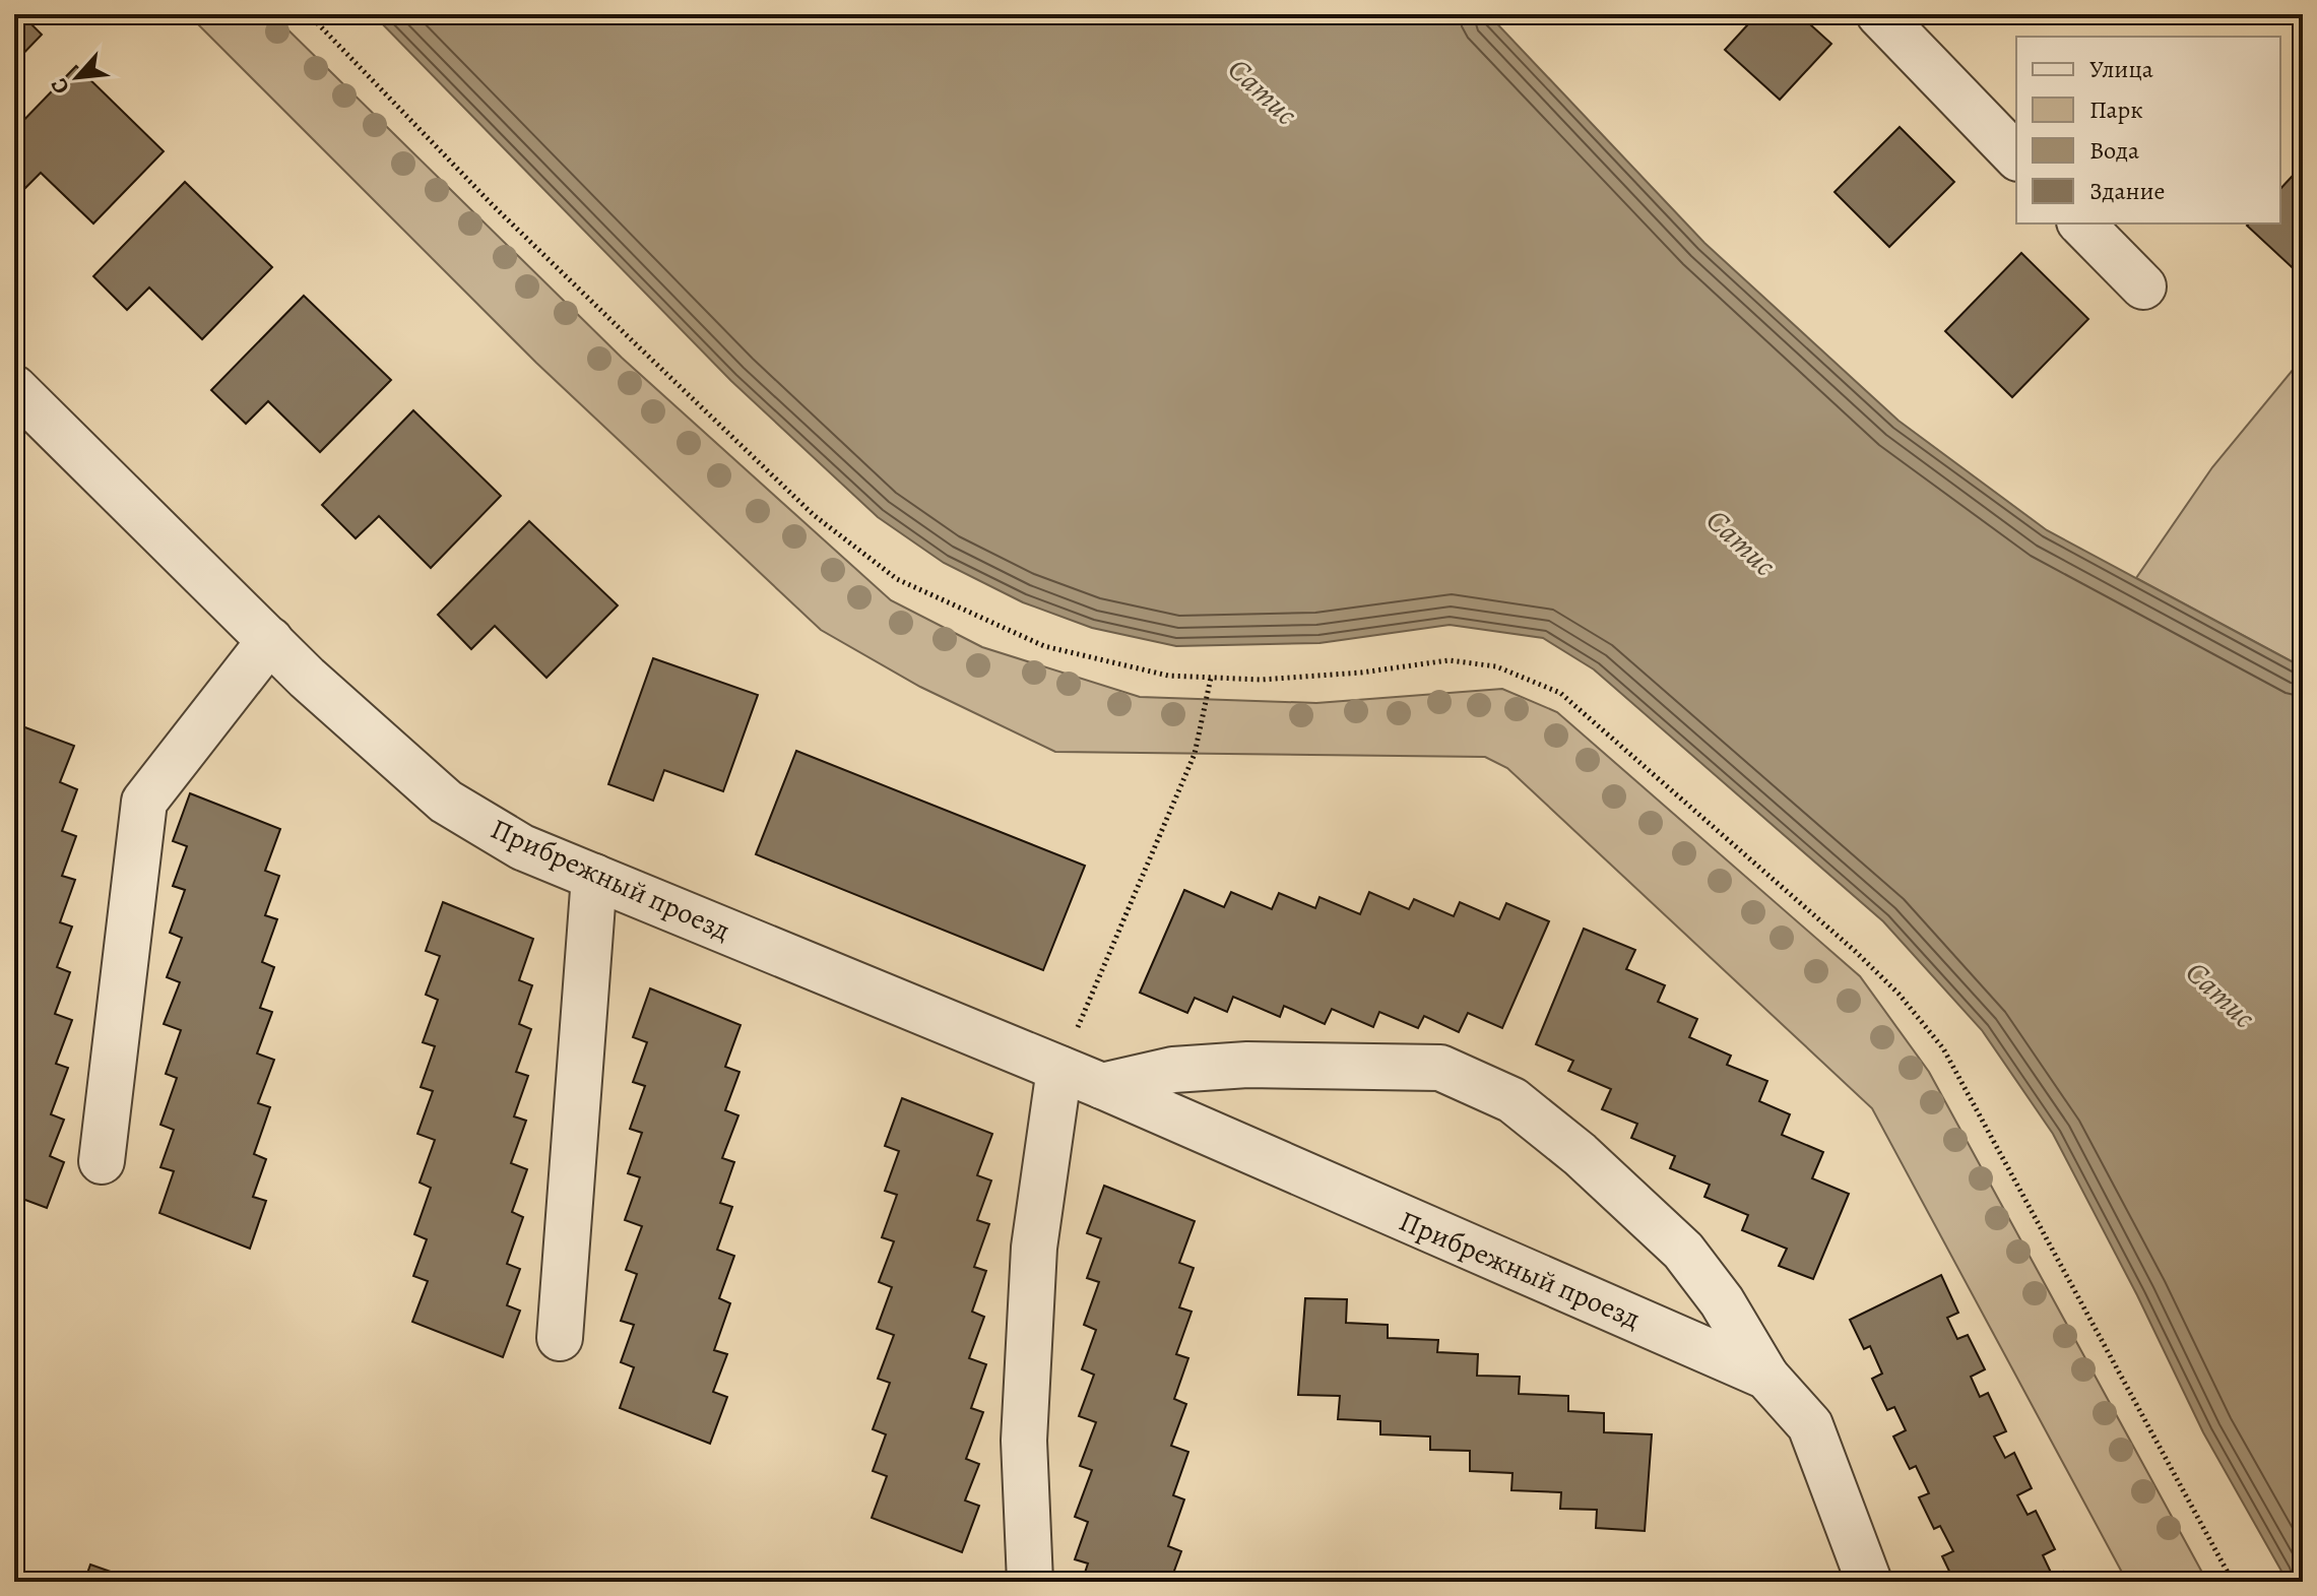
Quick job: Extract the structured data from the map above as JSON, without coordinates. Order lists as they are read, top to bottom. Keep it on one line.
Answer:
{"streets":{"street":["Прибрежный проезд"]},"water":["Сатис"],"legend":["Улица","Парк","Вода","Здание"],"north":"bottom left"}
